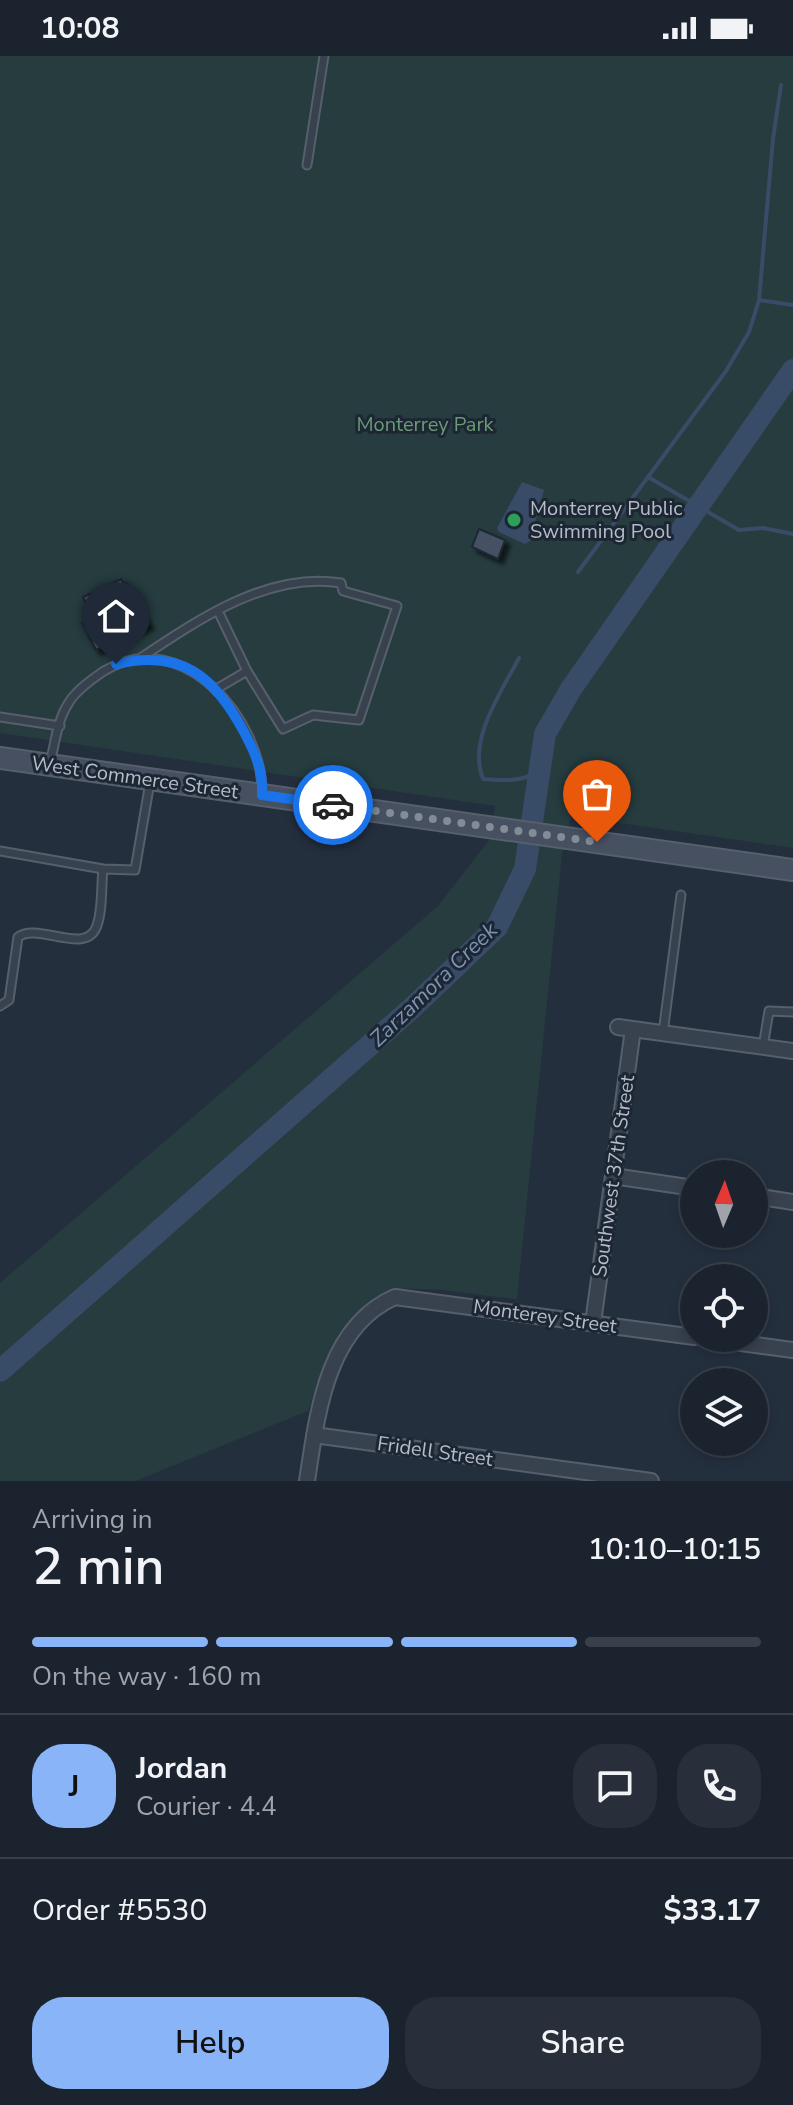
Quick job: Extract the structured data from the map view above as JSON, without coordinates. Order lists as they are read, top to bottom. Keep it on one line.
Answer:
{"streets":{"main road":["West Commerce Street"],"street":["Southwest 37th Street","Monterey Street","Fridell Street"]},"crossings":[["Southwest 37th Street","Monterey Street"],["Monterey Street","Fridell Street"]],"water":["Zarzamora Creek"],"parks":["Monterrey Park"],"places":["Monterrey Public Swimming Pool"],"north":"top","page":{"status":"10:08","heading":["2 min","Arriving in","10:10–10:15"],"panel":["Jordan","Courier · 4.4","Order #5530","$33.17"],"bar":"On the way · 160 m","round":"J","buttons":["Help","Share"]}}
